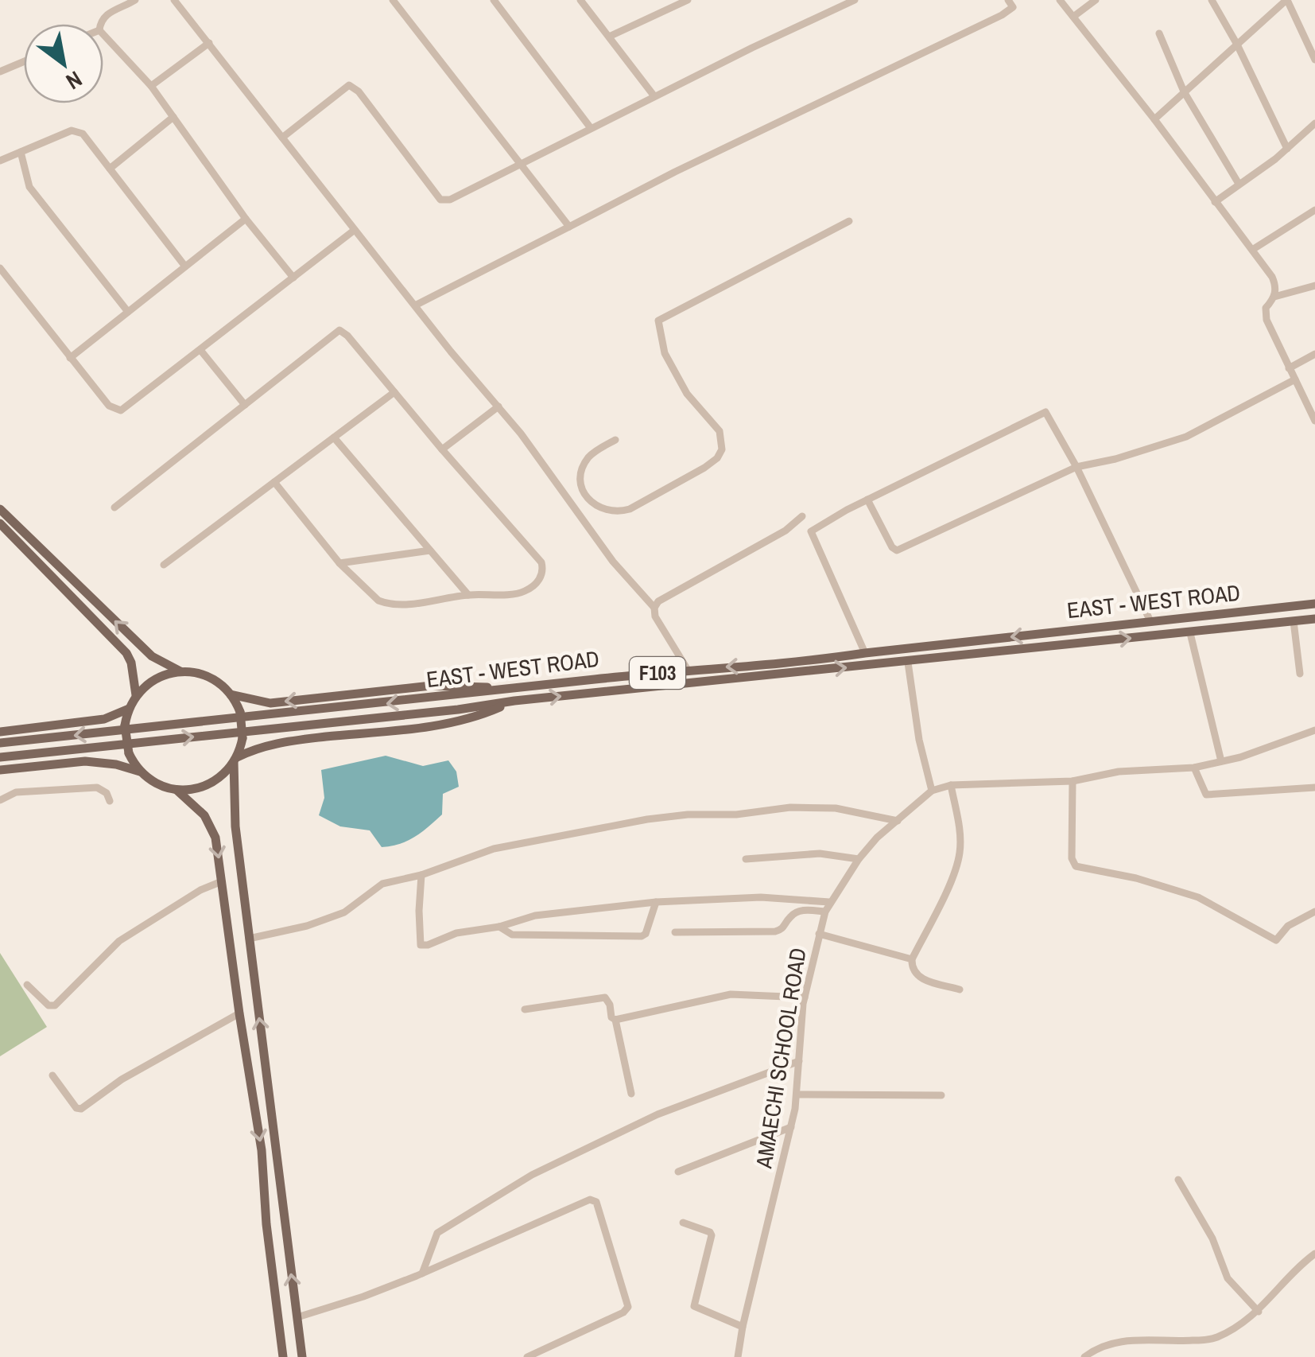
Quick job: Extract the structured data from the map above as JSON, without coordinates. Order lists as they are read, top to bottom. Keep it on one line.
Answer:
{"streets":{"main road":["EAST - WEST ROAD","F103"],"street":["AMAECHI SCHOOL ROAD"]},"north":"bottom right"}
